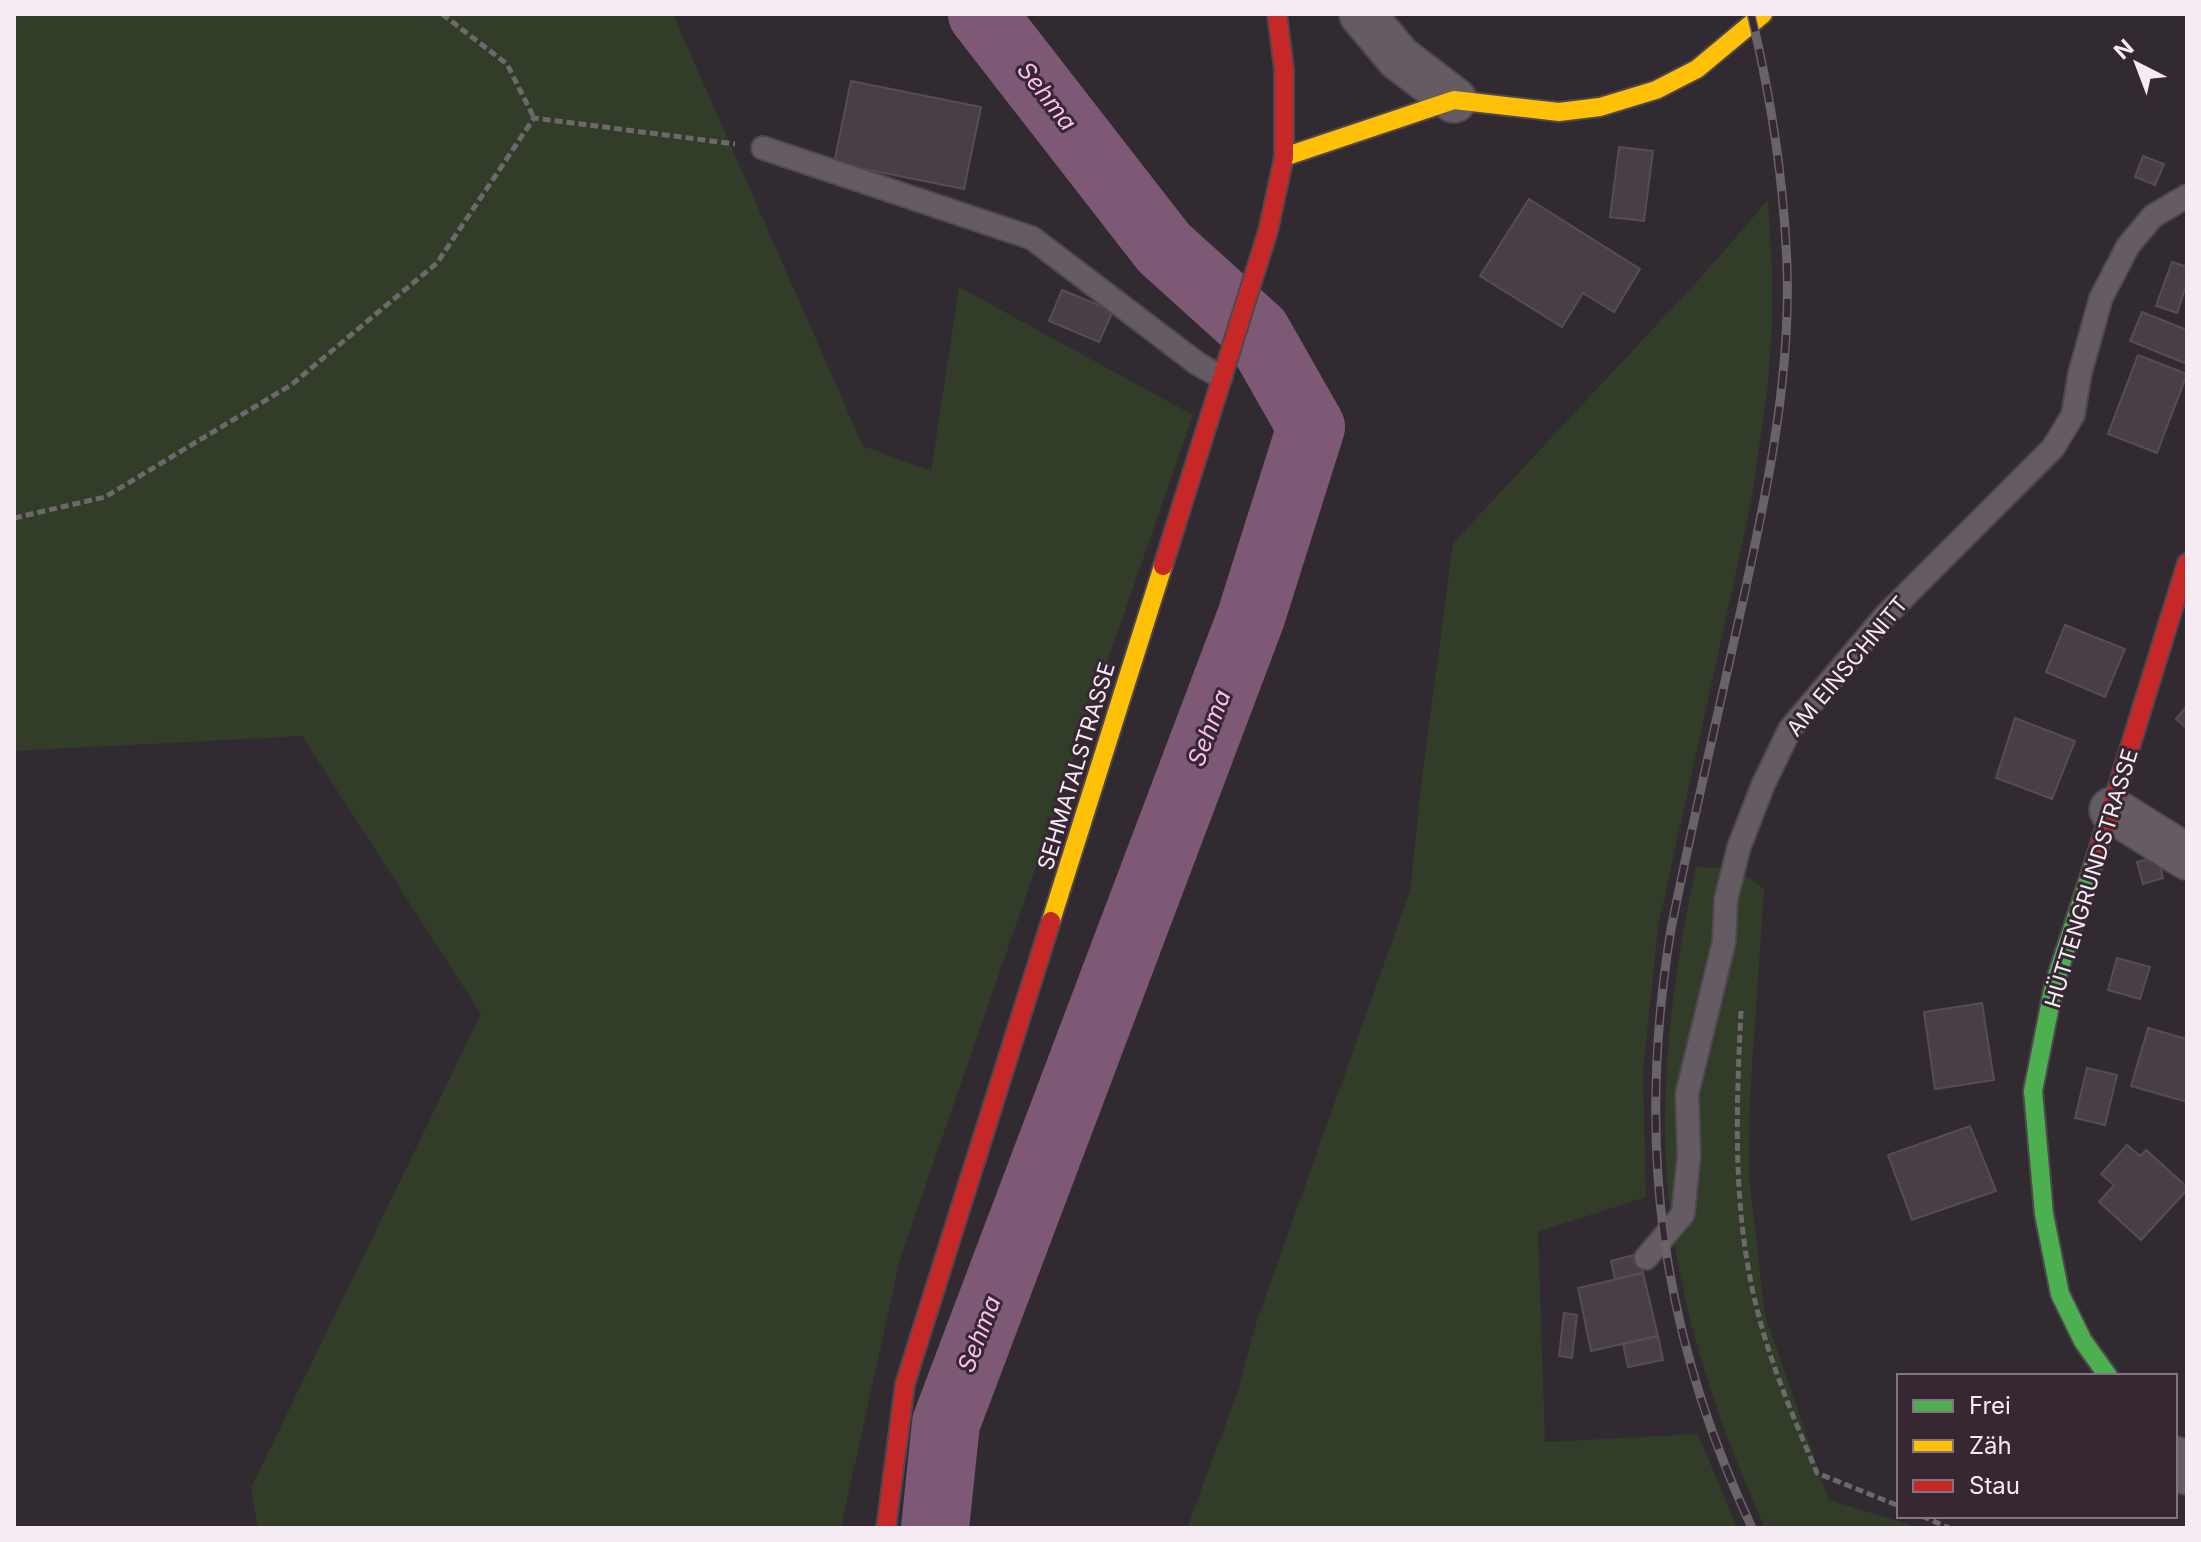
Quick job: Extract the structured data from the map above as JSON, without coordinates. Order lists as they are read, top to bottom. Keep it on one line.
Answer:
{"streets":{"main road":["SEHMATALSTRASSE","HÜTTENGRUNDSTRASSE"],"lane":["AM EINSCHNITT"]},"water":["Sehma"],"legend":["Frei","Zäh","Stau"],"north":"top left"}
